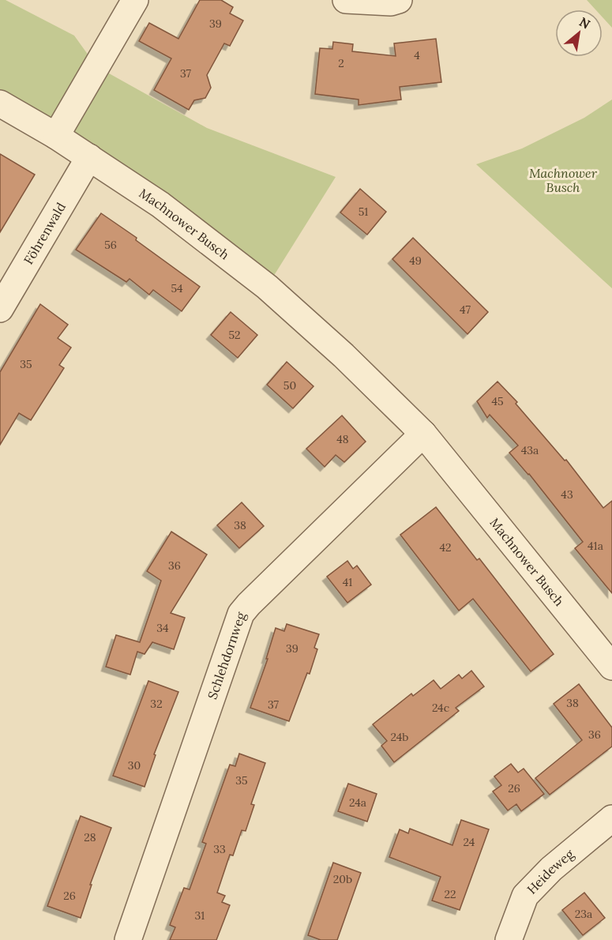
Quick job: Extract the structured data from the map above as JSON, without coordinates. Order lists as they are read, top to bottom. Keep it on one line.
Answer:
{"streets":{"street":["Machnower Busch","Föhrenwald","Schlehdornweg","Heideweg"]},"crossings":[["Machnower Busch","Föhrenwald"],["Machnower Busch","Schlehdornweg"]],"parks":["Machnower Busch"],"house_numbers":["39","4","2","37","51","56","49","54","47","52","35","50","45","48","43a","43","38","41a","42","36","41","34","39","38","32","37","24c","36","24b","30","35","26","24a","28","24","33","20b","22","26","23a","31"],"north":"top right"}
